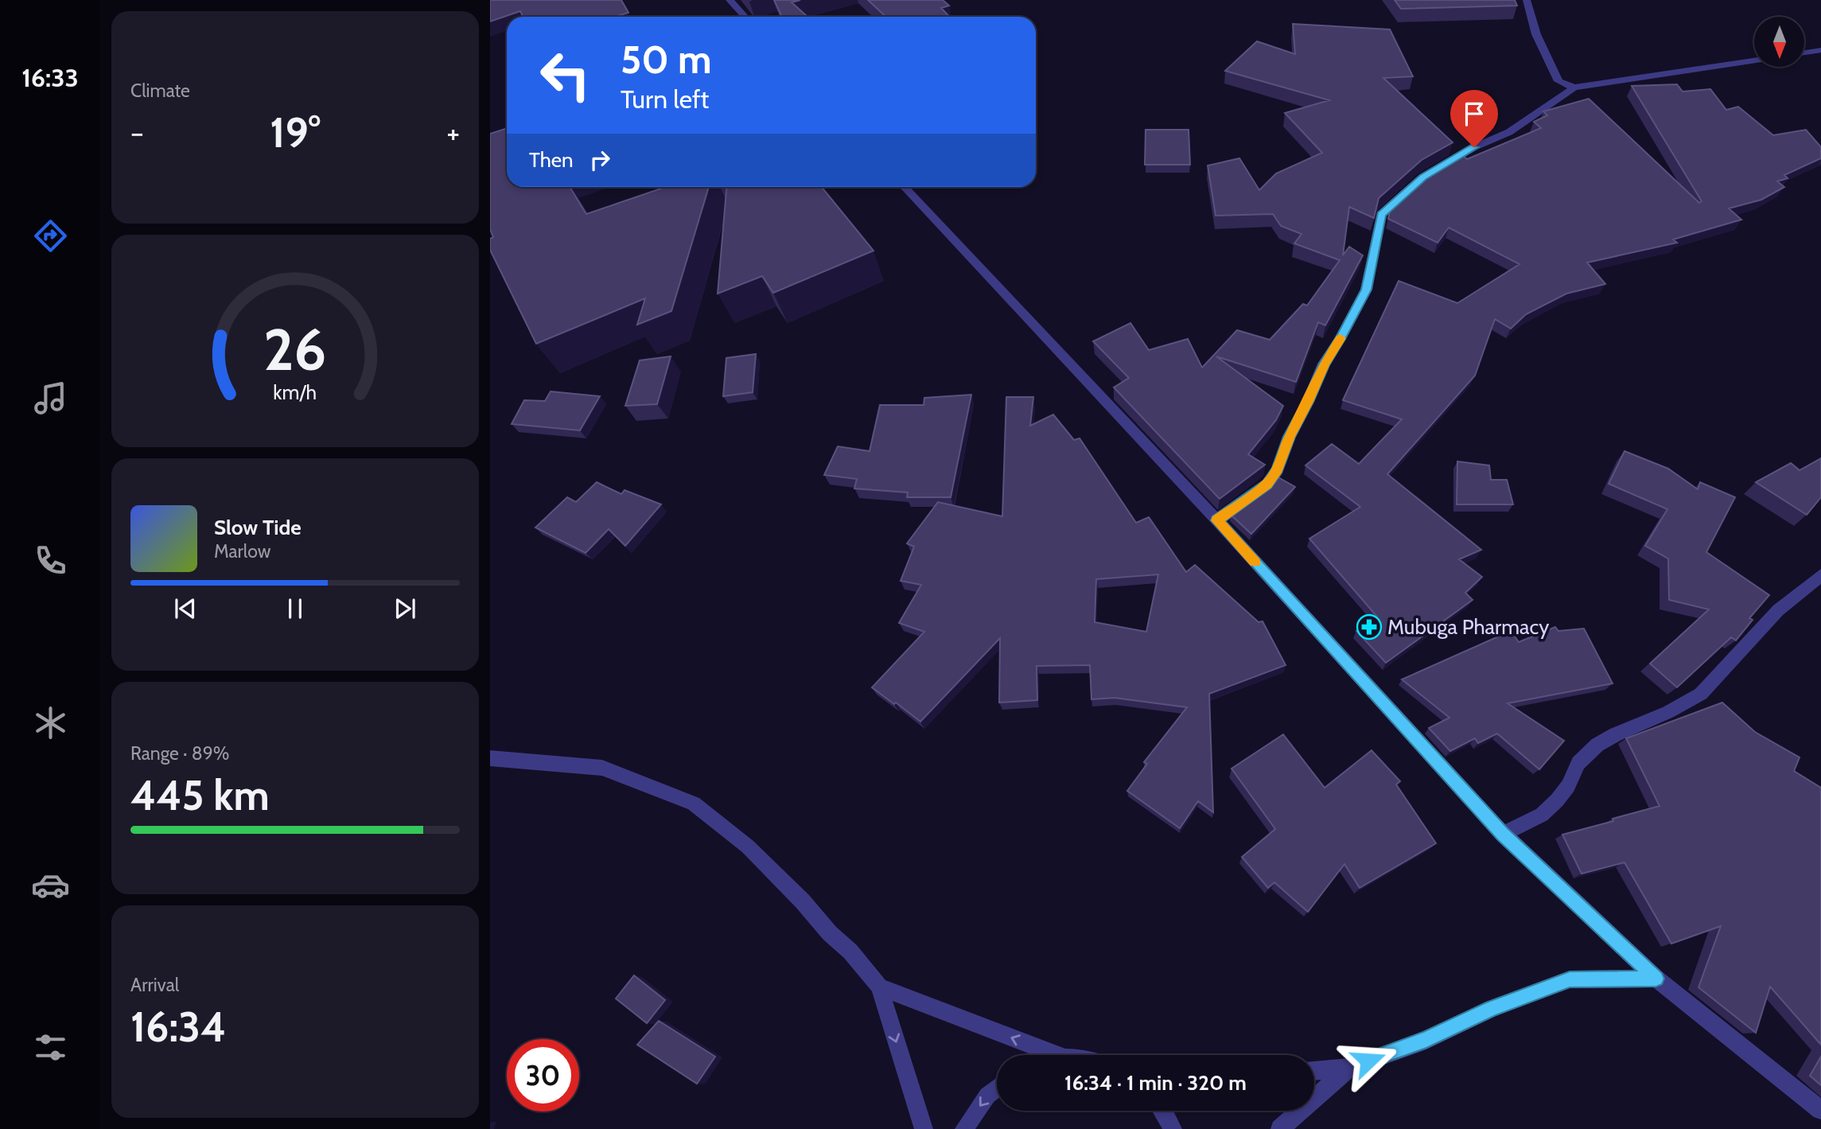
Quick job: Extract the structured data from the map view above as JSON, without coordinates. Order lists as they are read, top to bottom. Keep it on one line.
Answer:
{"places":{"pharmacy":["Mubuga Pharmacy"]},"north":"bottom","page":{"tabs":"16:33","tile":["Climate",["Range · 89%","445 km"],["Arrival","16:34"]],"turn":["50 m","Turn left"],"heat":["−","19°","+"],"then":"Then","song":["Slow Tide","Marlow"],"limit":"30","trip":"16:34 · 1 min · 320 m","gauge":["26","km/h"]}}
